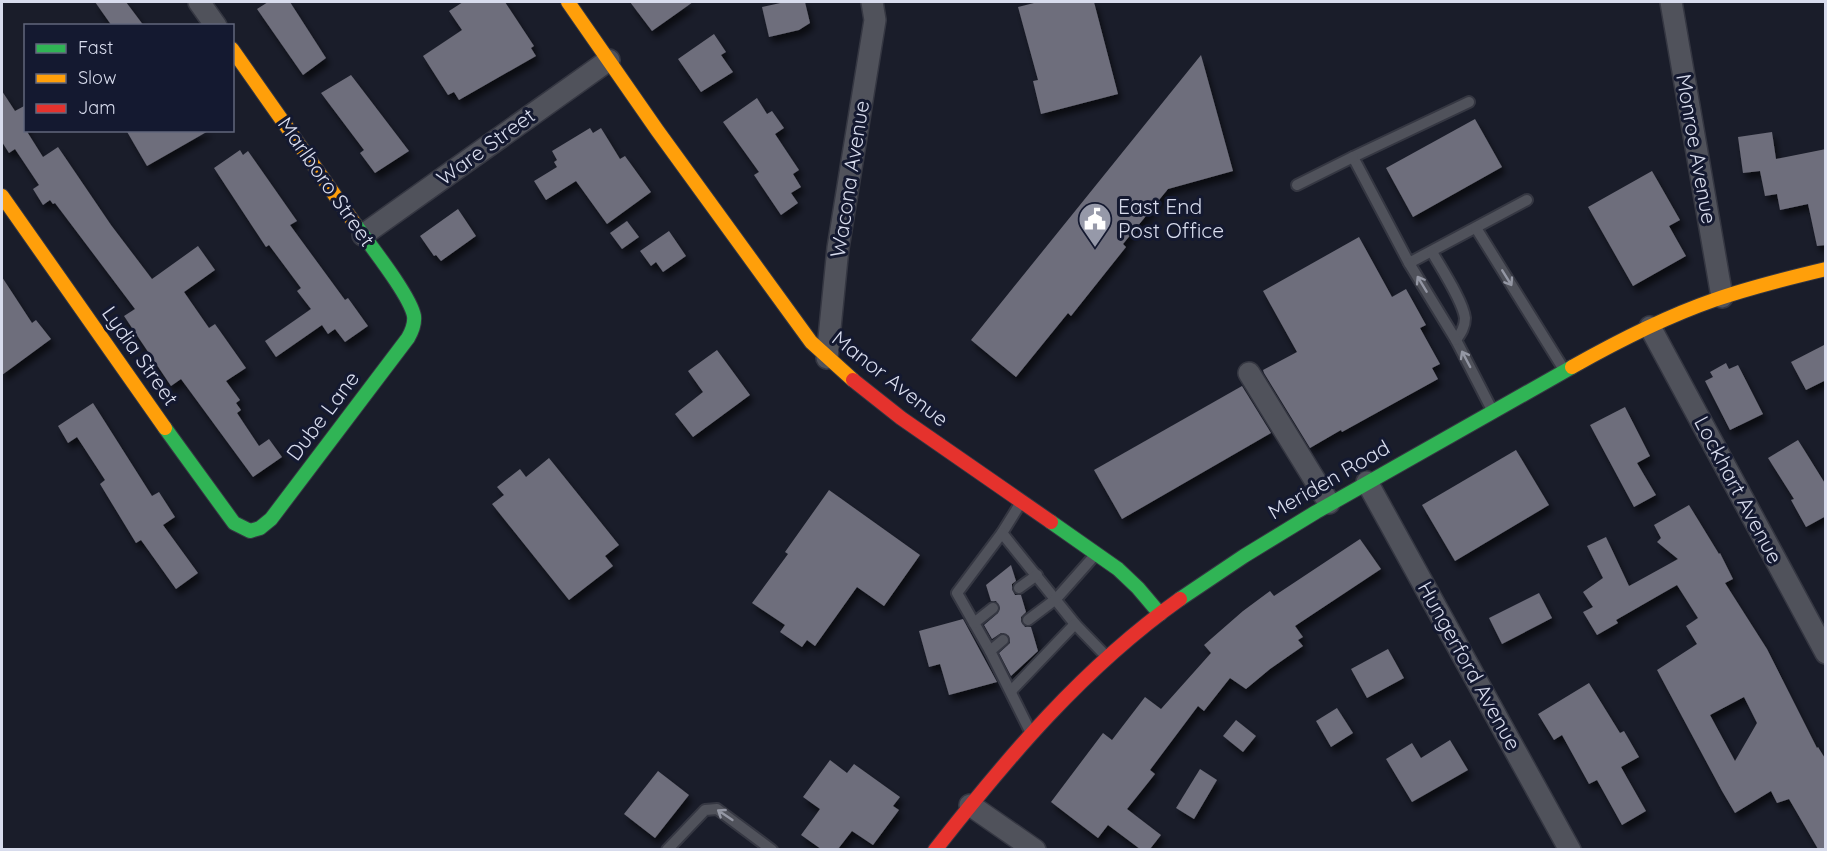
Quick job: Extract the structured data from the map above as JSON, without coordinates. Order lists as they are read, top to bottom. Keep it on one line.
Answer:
{"streets":{"main road":["Marlboro Street","Lydia Street","Manor Avenue","Dube Lane","Meriden Road"],"street":["Ware Street","Monroe Avenue","Wacona Avenue","Lockhart Avenue","Hungerford Avenue"]},"crossings":[["Ware Street","Marlboro Street"],["Ware Street","Manor Avenue"],["Monroe Avenue","Meriden Road"],["Wacona Avenue","Manor Avenue"],["Marlboro Street","Dube Lane"],["Lydia Street","Dube Lane"],["Manor Avenue","Meriden Road"],["Meriden Road","Lockhart Avenue"],["Meriden Road","Hungerford Avenue"]],"places":{"public building":["East End Post Office"]},"legend":["Fast","Slow","Jam"]}
